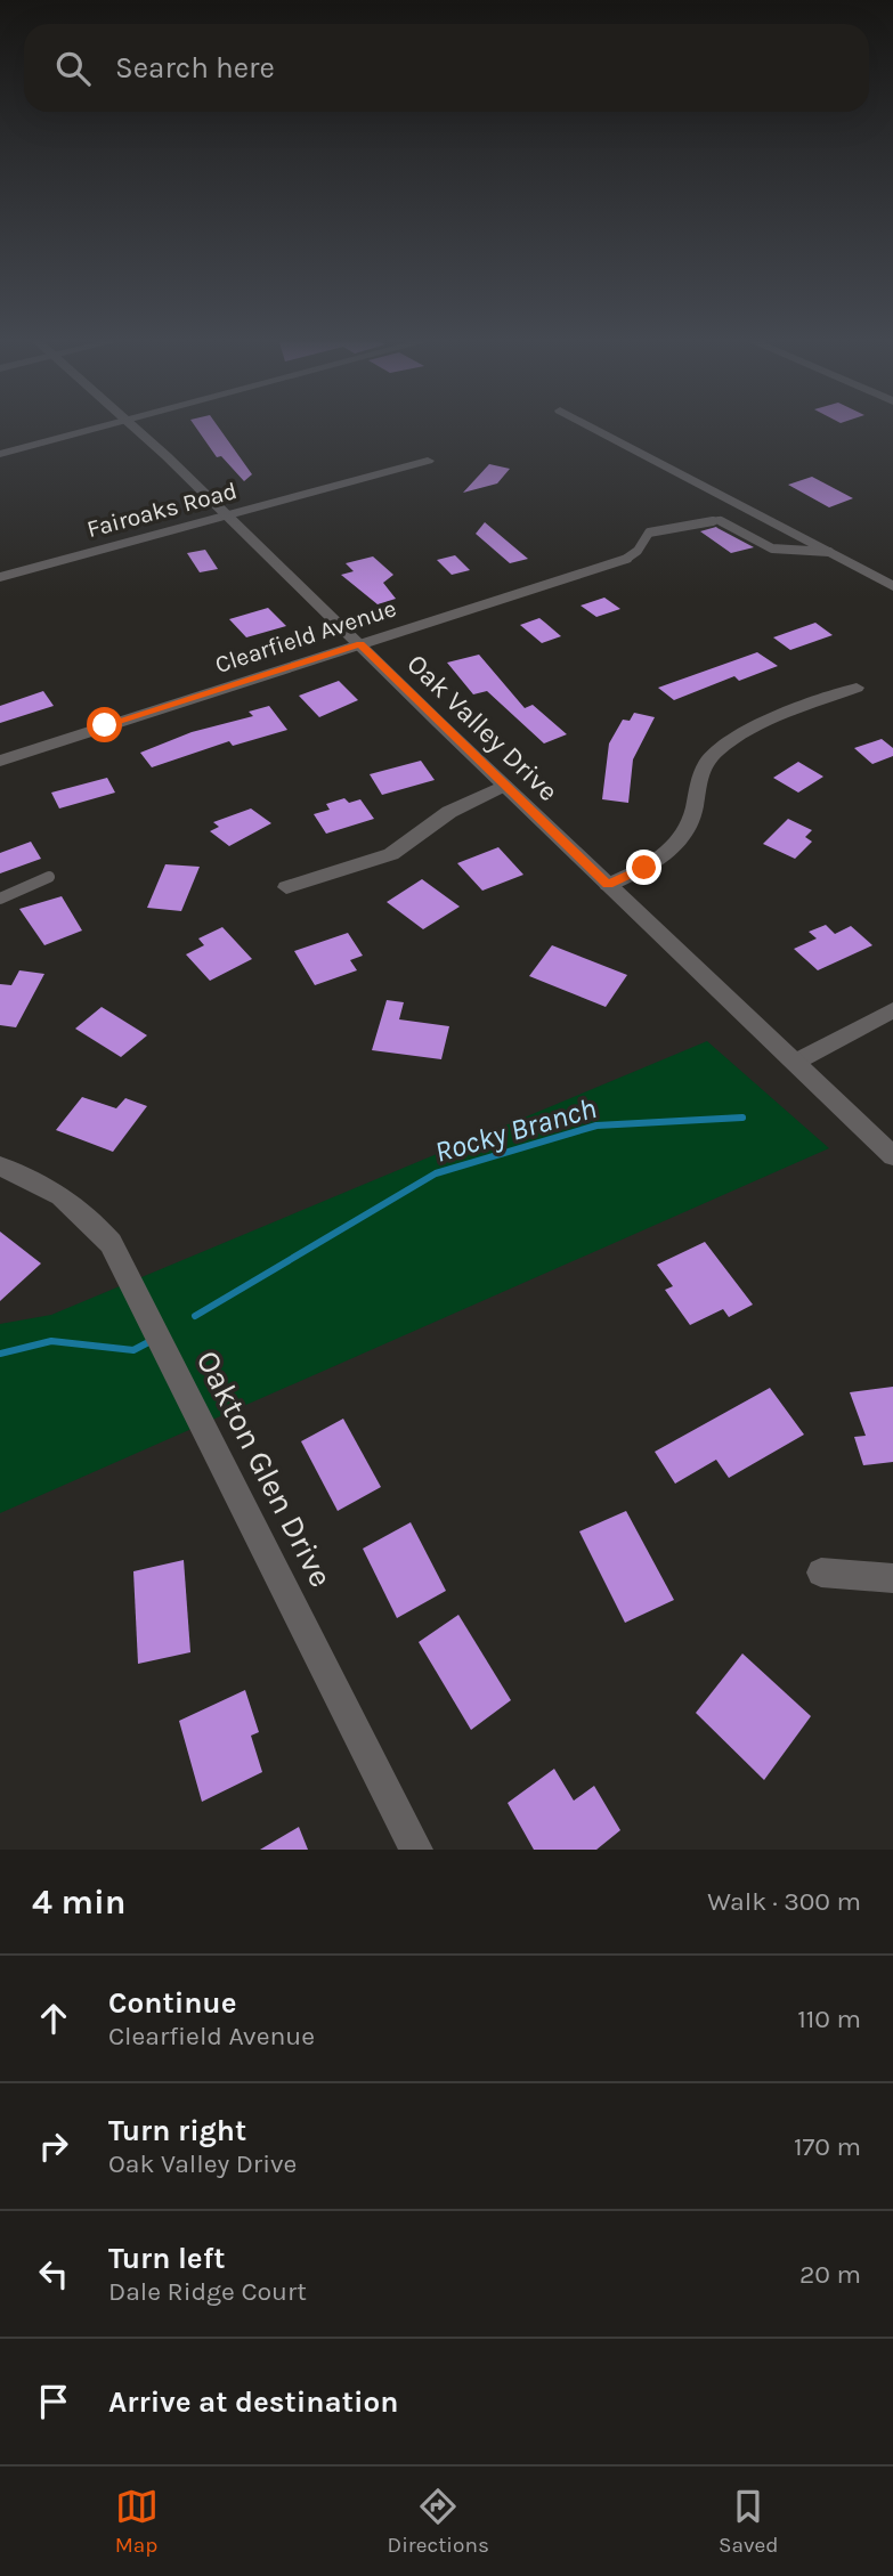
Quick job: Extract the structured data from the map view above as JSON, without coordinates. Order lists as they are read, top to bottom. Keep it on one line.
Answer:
{"streets":{"street":["Fairoaks Road","Clearfield Avenue","Oak Valley Drive","Oakton Glen Drive"]},"crossings":[["Fairoaks Road","Oak Valley Drive"],["Clearfield Avenue","Oak Valley Drive"]],"water":["Rocky Branch"],"page":{"search":"Search here","heading":["4 min","Walk · 300 m"],"list":[["Continue","Clearfield Avenue","110 m"],["Turn right","Oak Valley Drive","170 m"],["Turn left","Dale Ridge Court","20 m"],"Arrive at destination"],"nav":["Map","Directions","Saved"]}}
